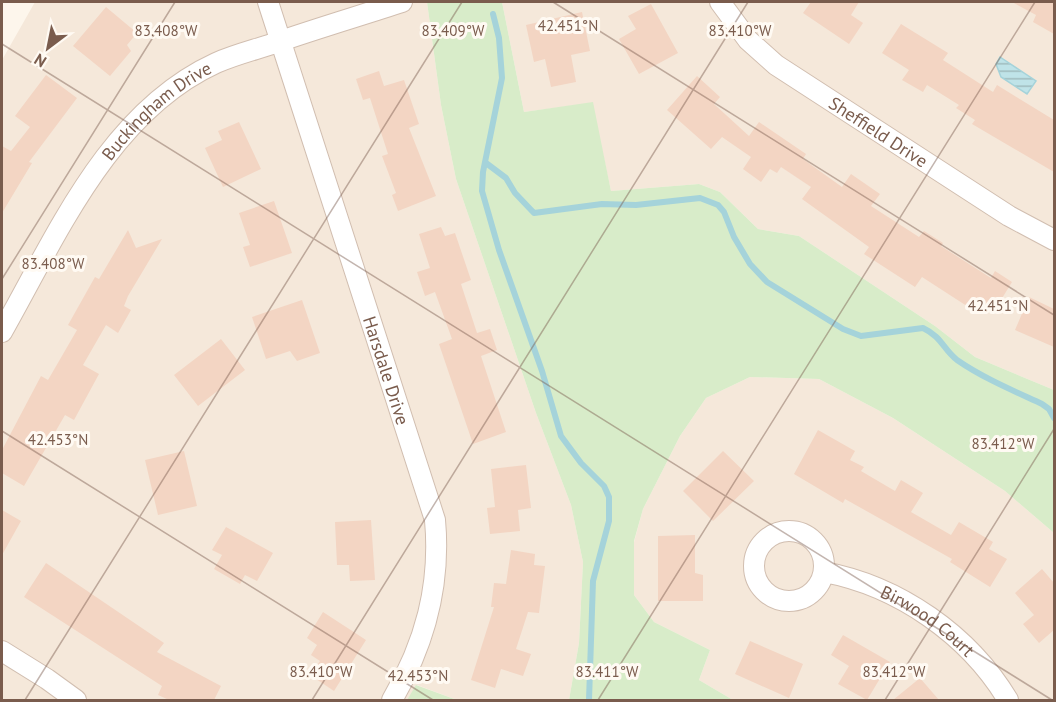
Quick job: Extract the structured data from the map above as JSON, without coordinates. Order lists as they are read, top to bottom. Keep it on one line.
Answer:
{"streets":{"street":["Buckingham Drive","Sheffield Drive","Harsdale Drive","Birwood Court"]},"crossings":[["Buckingham Drive","Harsdale Drive"]],"north":"bottom left","coordinates":["42.451°N","83.408°W","83.409°W","83.410°W","42.453°N","83.412°W","83.411°W"]}
